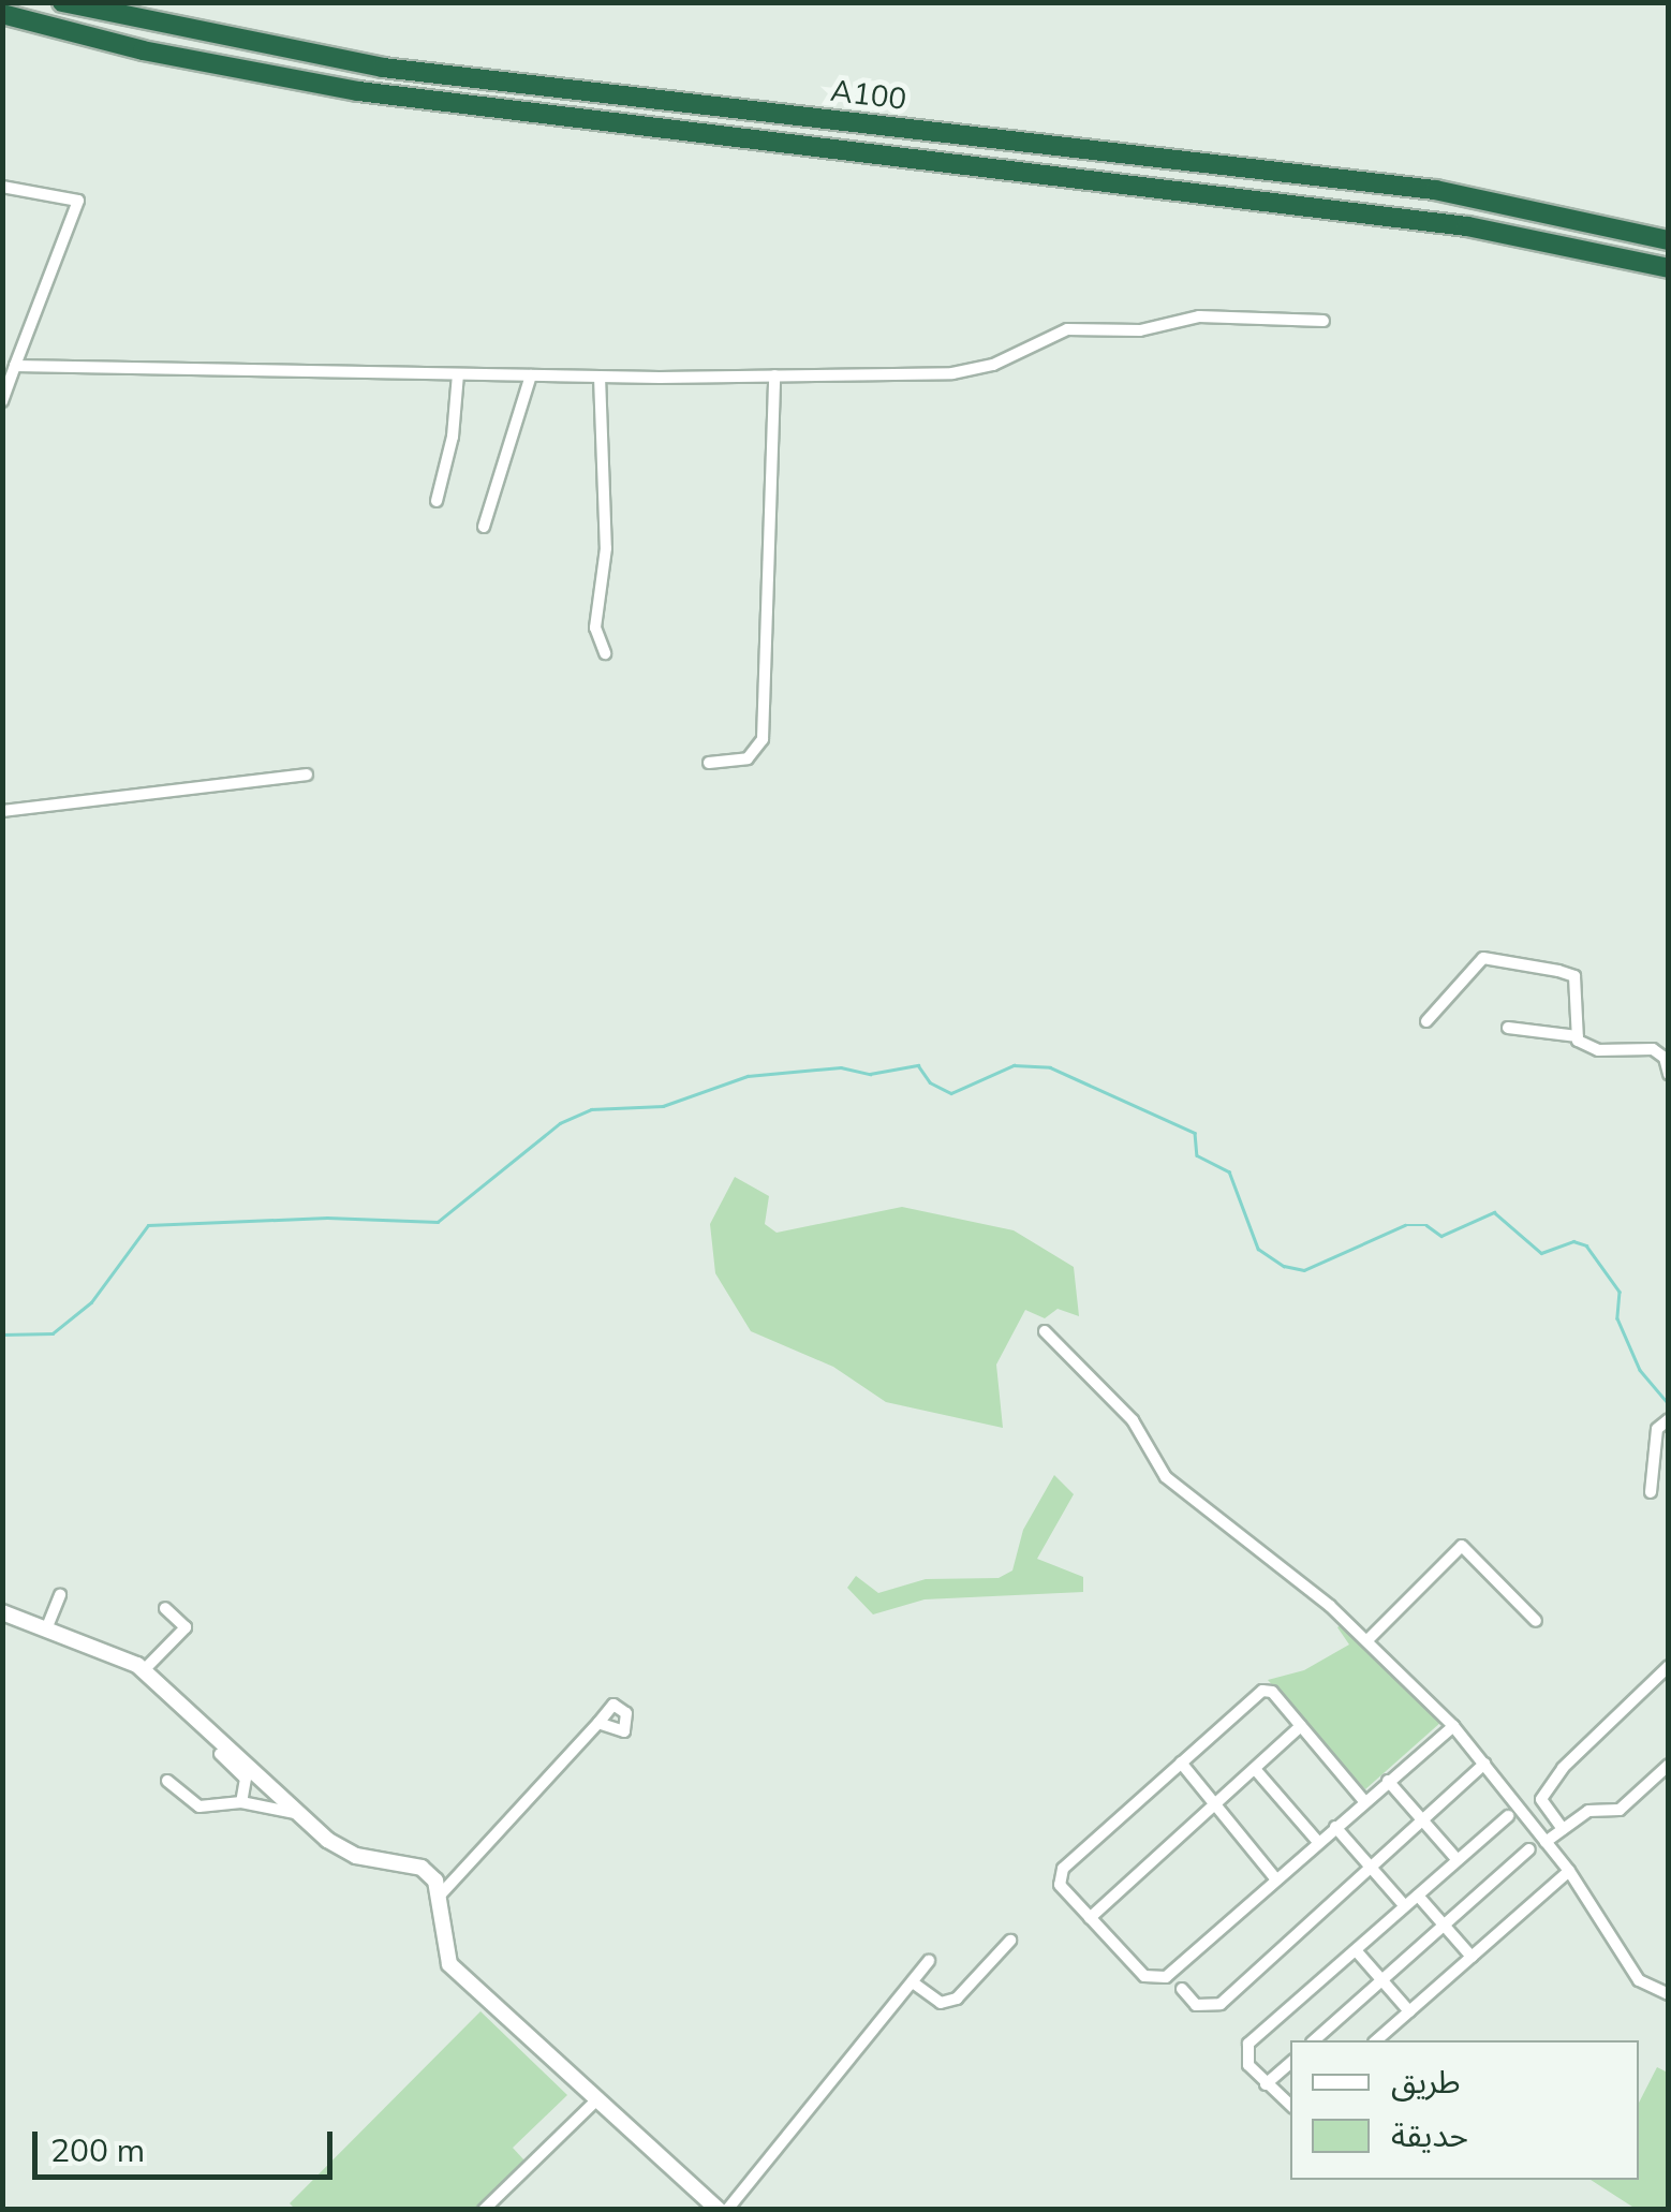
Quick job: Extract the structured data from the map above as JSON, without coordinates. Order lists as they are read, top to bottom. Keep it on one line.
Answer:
{"streets":{"highway":["A100"]},"legend":["طريق","حديقة"],"scale_bar":"200 m"}
